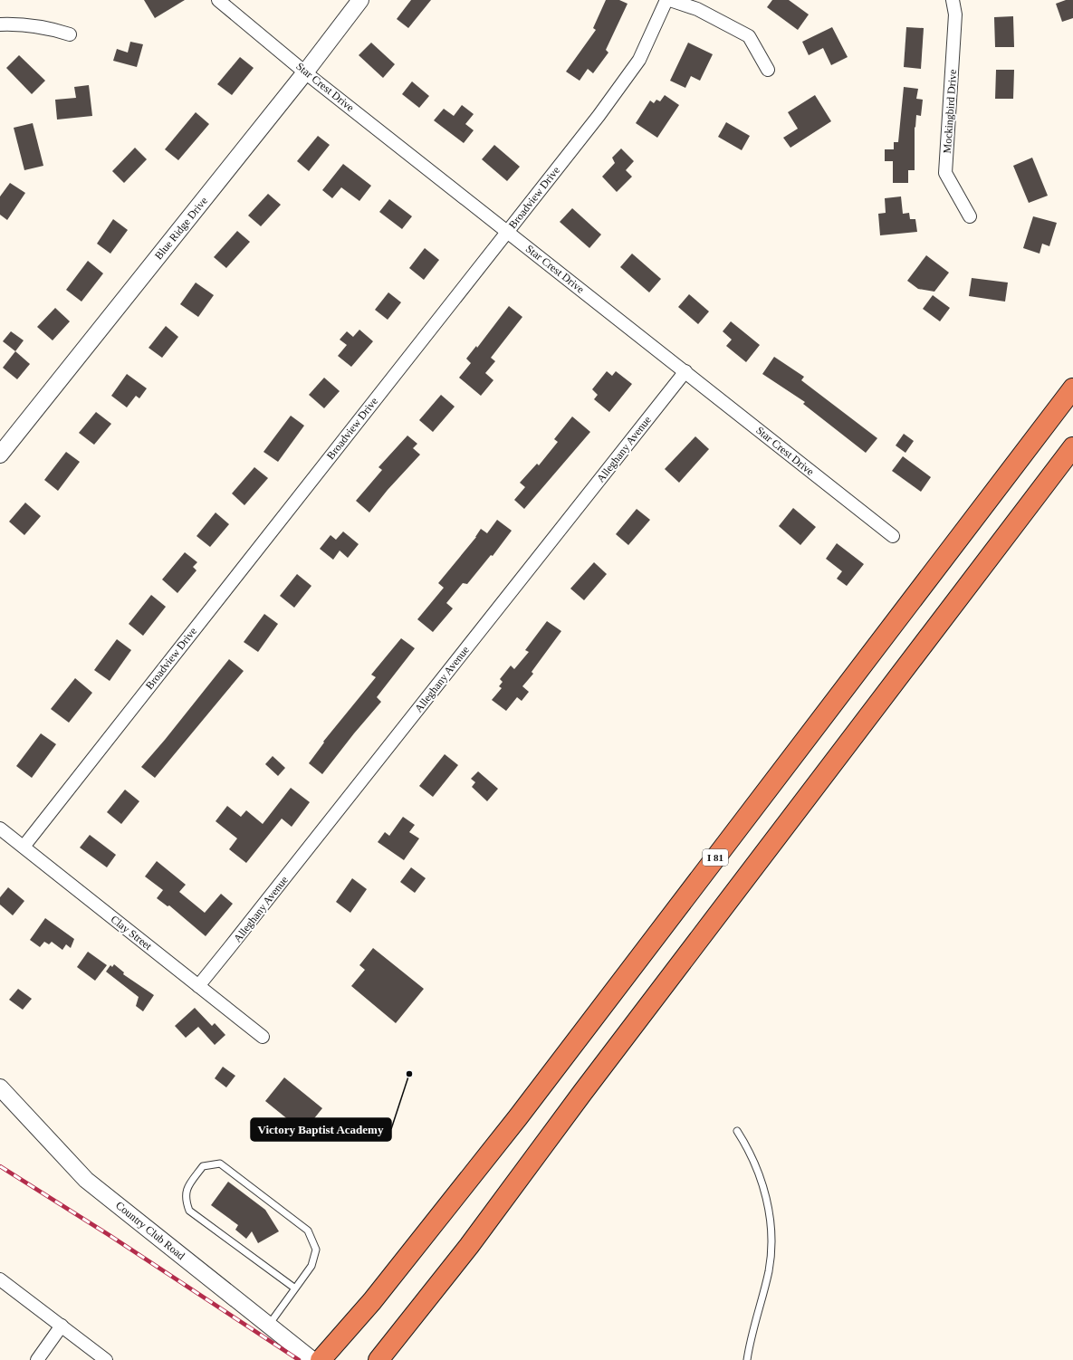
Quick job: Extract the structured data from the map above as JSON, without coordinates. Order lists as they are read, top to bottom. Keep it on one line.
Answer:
{"streets":{"highway":["I 81"],"street":["Star Crest Drive","Mockingbird Drive","Broadview Drive","Blue Ridge Drive","Alleghany Avenue","Clay Street","Country Club Road"]},"crossings":[["Star Crest Drive","Broadview Drive"],["Star Crest Drive","Blue Ridge Drive"],["Star Crest Drive","Alleghany Avenue"],["Broadview Drive","Clay Street"],["Alleghany Avenue","Clay Street"]],"places":["Victory Baptist Academy"]}
